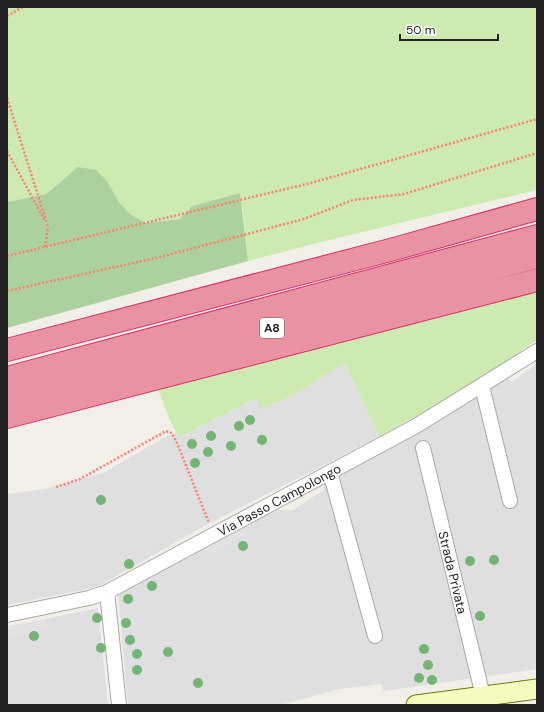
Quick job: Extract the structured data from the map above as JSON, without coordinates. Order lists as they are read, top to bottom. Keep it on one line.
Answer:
{"streets":{"highway":["A8"],"street":["Via Passo Campolongo","Strada Privata"]},"scale_bar":"50 m"}
